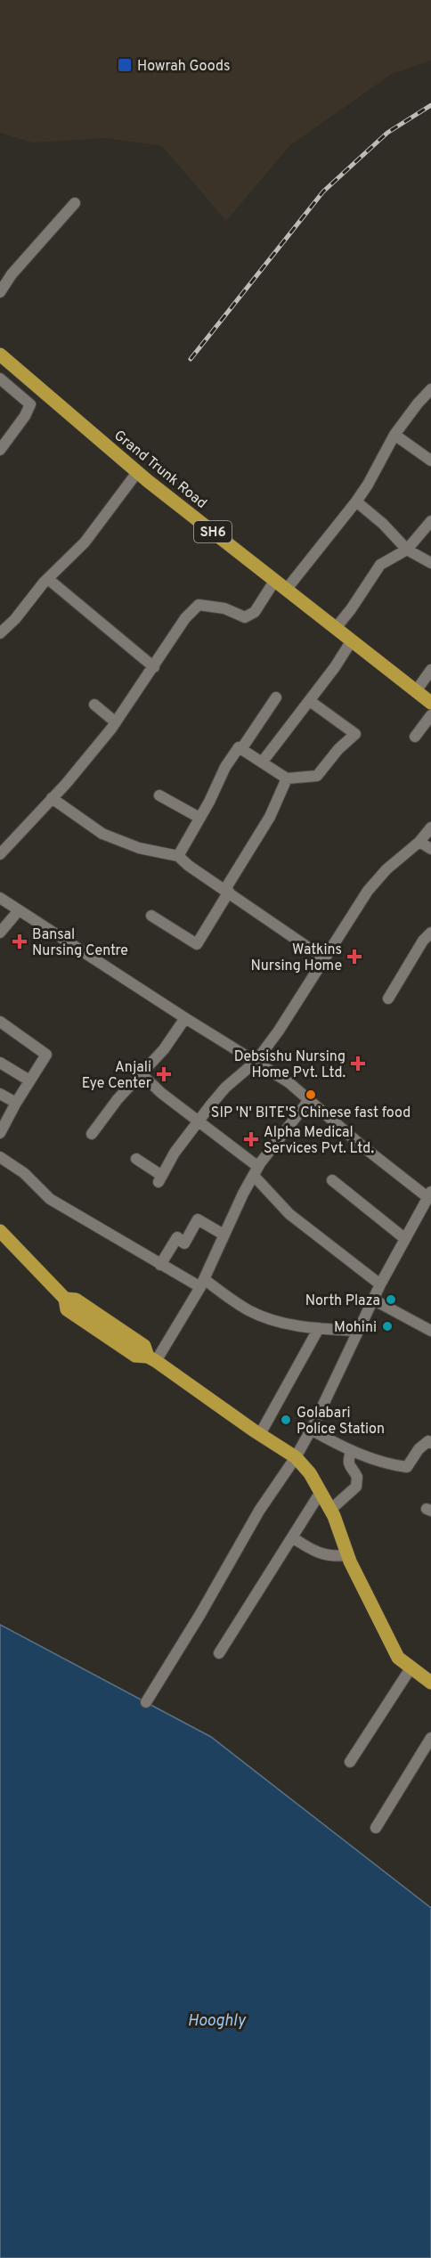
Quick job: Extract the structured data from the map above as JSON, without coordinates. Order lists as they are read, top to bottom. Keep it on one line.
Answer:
{"streets":{"main road":["Grand Trunk Road","SH6"]},"water":["Hooghly"],"places":{"transit":["Howrah Goods"],"health":["Bansal Nursing Centre","Watkins Nursing Home","Debsishu Nursing Home Pvt. Ltd.","Anjali Eye Center","Alpha Medical Services Pvt. Ltd."],"other":["SIP 'N' BITE'S Chinese fast food","North Plaza","Mohini","Golabari Police Station"]}}
